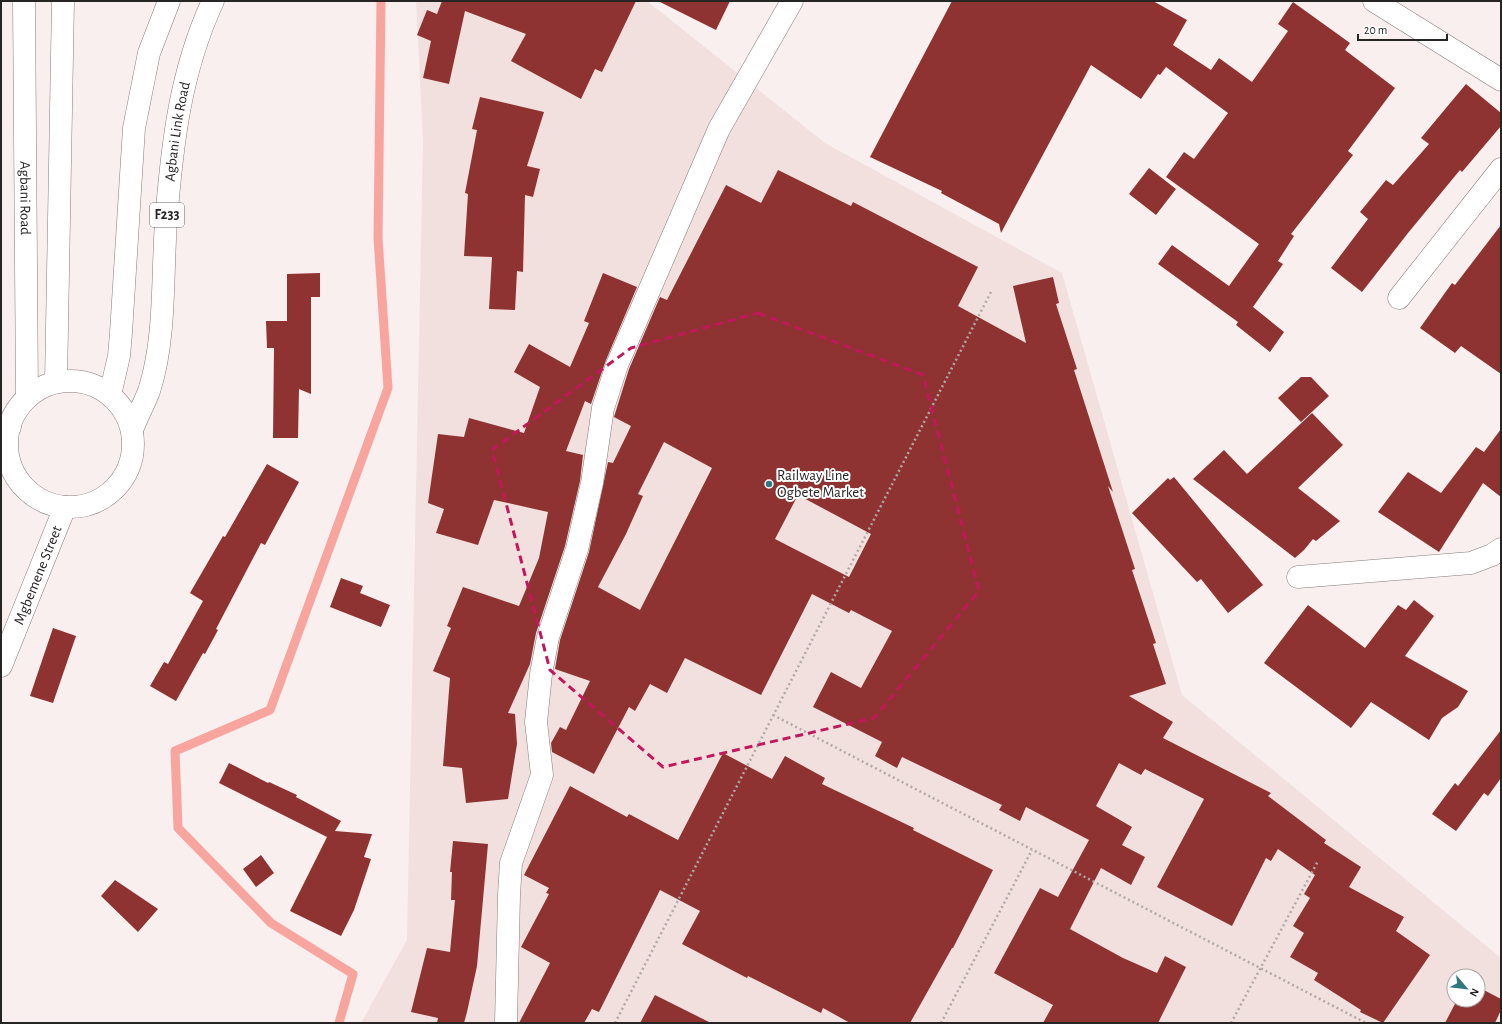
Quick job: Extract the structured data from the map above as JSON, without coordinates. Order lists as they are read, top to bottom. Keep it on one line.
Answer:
{"streets":{"main road":["Agbani Link Road","Agbani Road","F233","Mgbemene Street"]},"crossings":[["Agbani Link Road","Agbani Road"],["Agbani Link Road","F233"],["Agbani Link Road","Mgbemene Street"],["Agbani Road","F233"],["Agbani Road","Mgbemene Street"],["F233","Mgbemene Street"]],"places":["Railway Line Ogbete Market"],"scale_bar":"20 m","north":"bottom right"}
